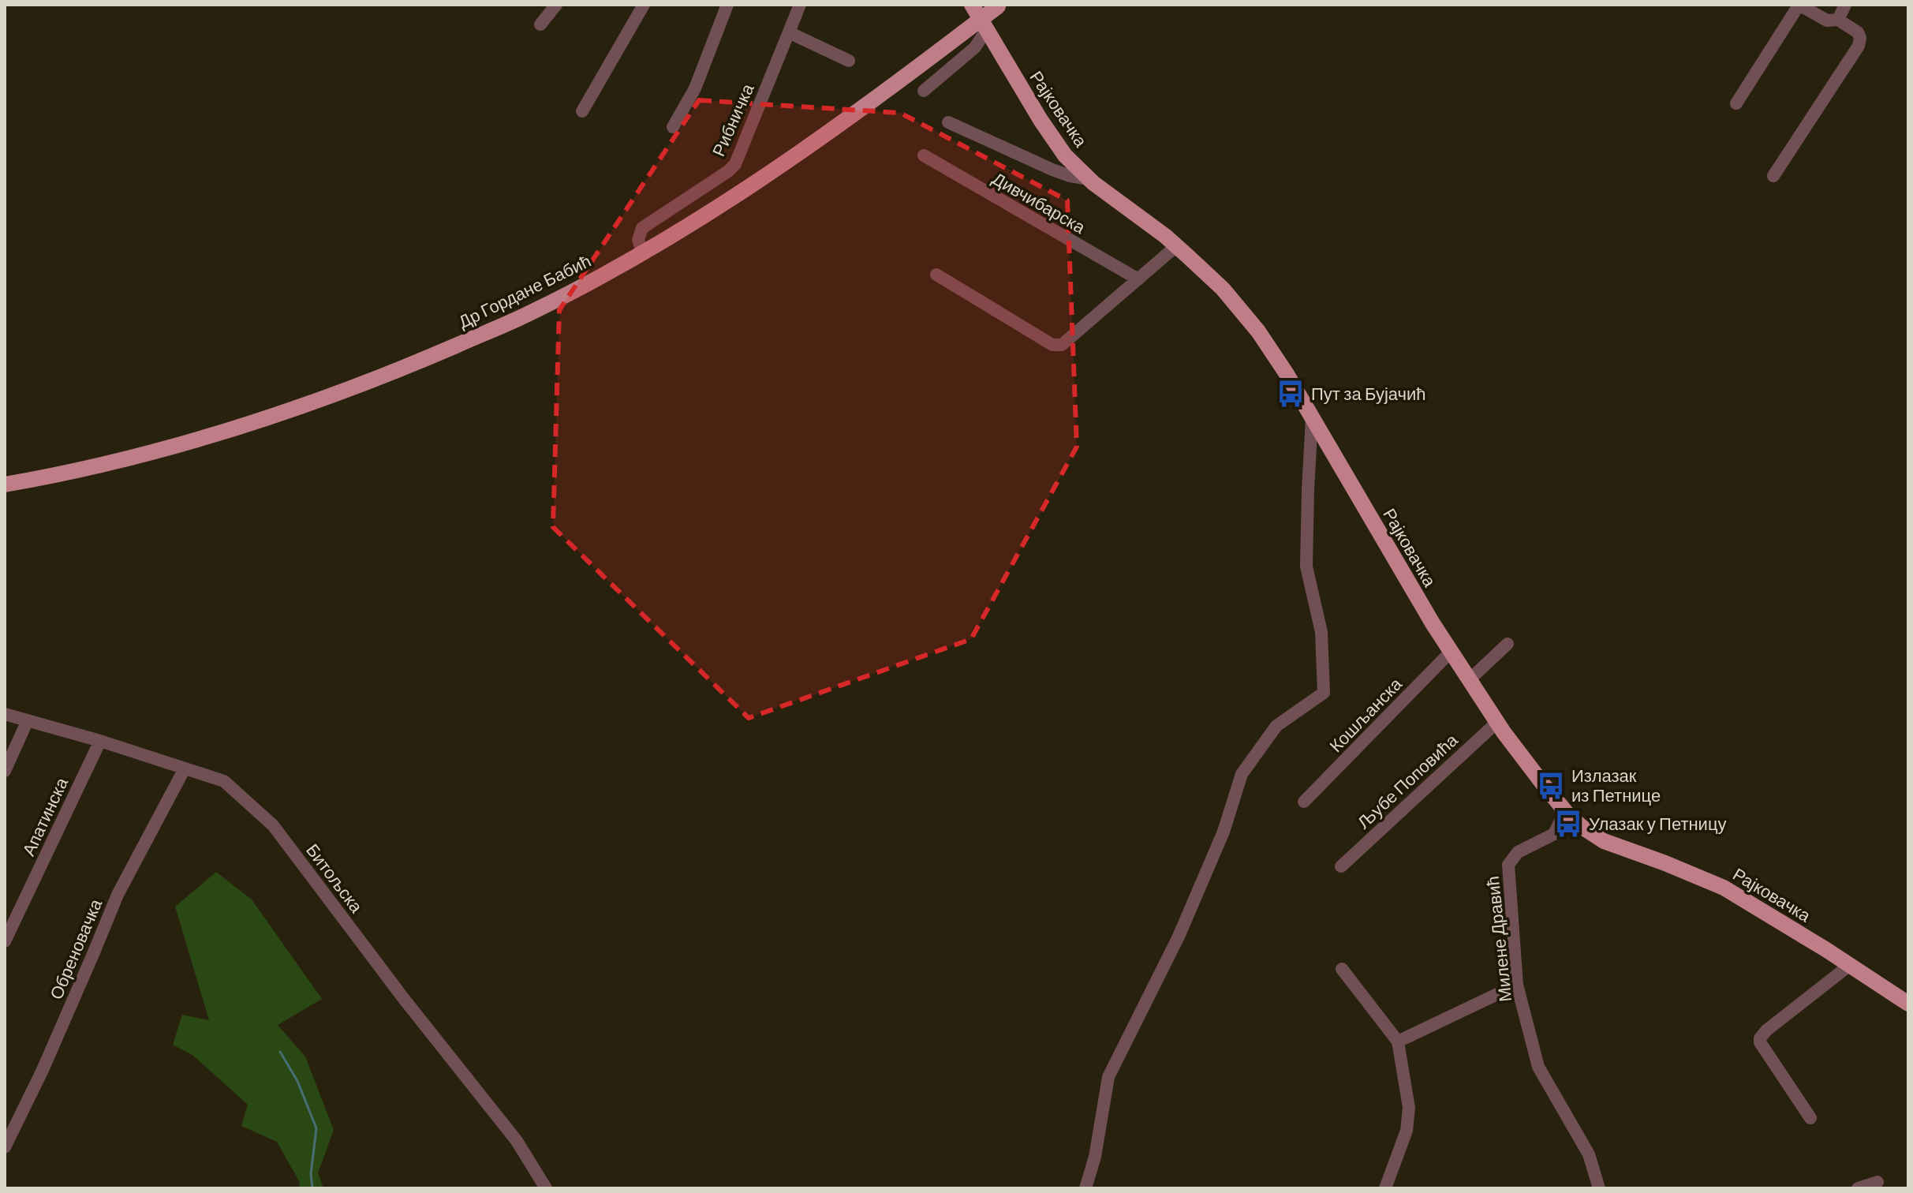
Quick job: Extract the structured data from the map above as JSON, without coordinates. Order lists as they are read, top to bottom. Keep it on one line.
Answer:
{"streets":{"main road":["Рајковачка","Др Гордане Бабић"],"street":["Рибничка","Дивчибарска","Кошљанска","Љубе Поповића","Апатинска","Битољска","Милене Дравић","Обреновачка"]},"crossings":[["Рајковачка","Кошљанска"],["Рајковачка","Љубе Поповића"],["Рајковачка","Милене Дравић"],["Рибничка","Др Гордане Бабић"],["Апатинска","Битољска"],["Битољска","Обреновачка"]],"places":{"bus stop":["Пут за Бујачић","Излазак из Петнице","Улазак у Петницу"]}}
